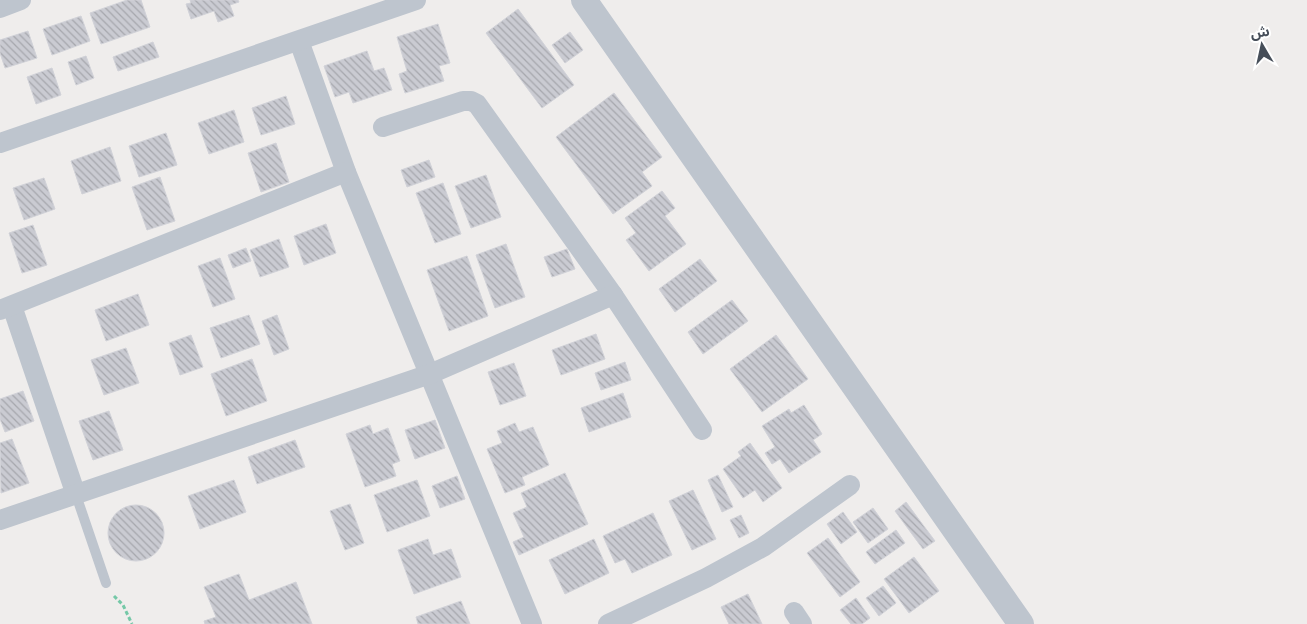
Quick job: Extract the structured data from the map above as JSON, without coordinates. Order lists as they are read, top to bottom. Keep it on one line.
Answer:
{"north":"top"}
